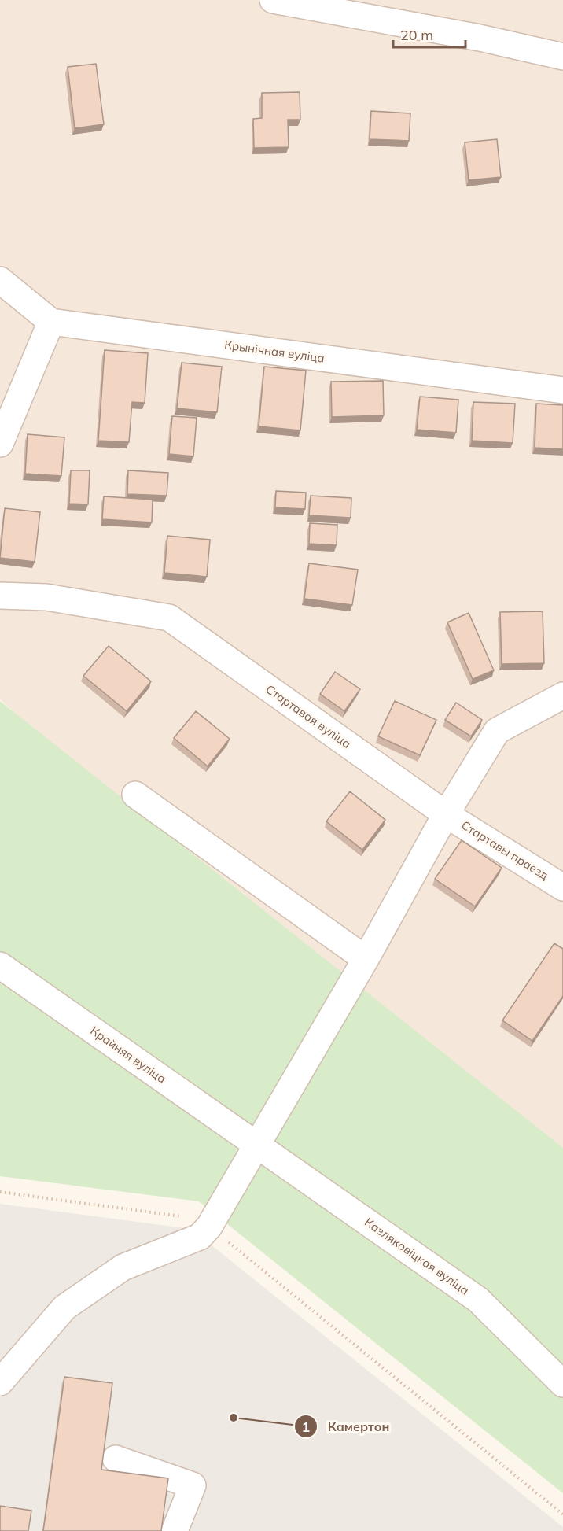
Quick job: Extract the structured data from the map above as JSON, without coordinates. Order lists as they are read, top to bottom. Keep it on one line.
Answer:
{"streets":{"street":["Крынічная вуліца","Стартавая вуліца","Стартавы праезд","Крайняя вуліца","Казляковіцкая вуліца"]},"crossings":[["Стартавая вуліца","Стартавы праезд"],["Крайняя вуліца","Казляковіцкая вуліца"]],"places":["Камертон"],"scale_bar":"20 m"}
